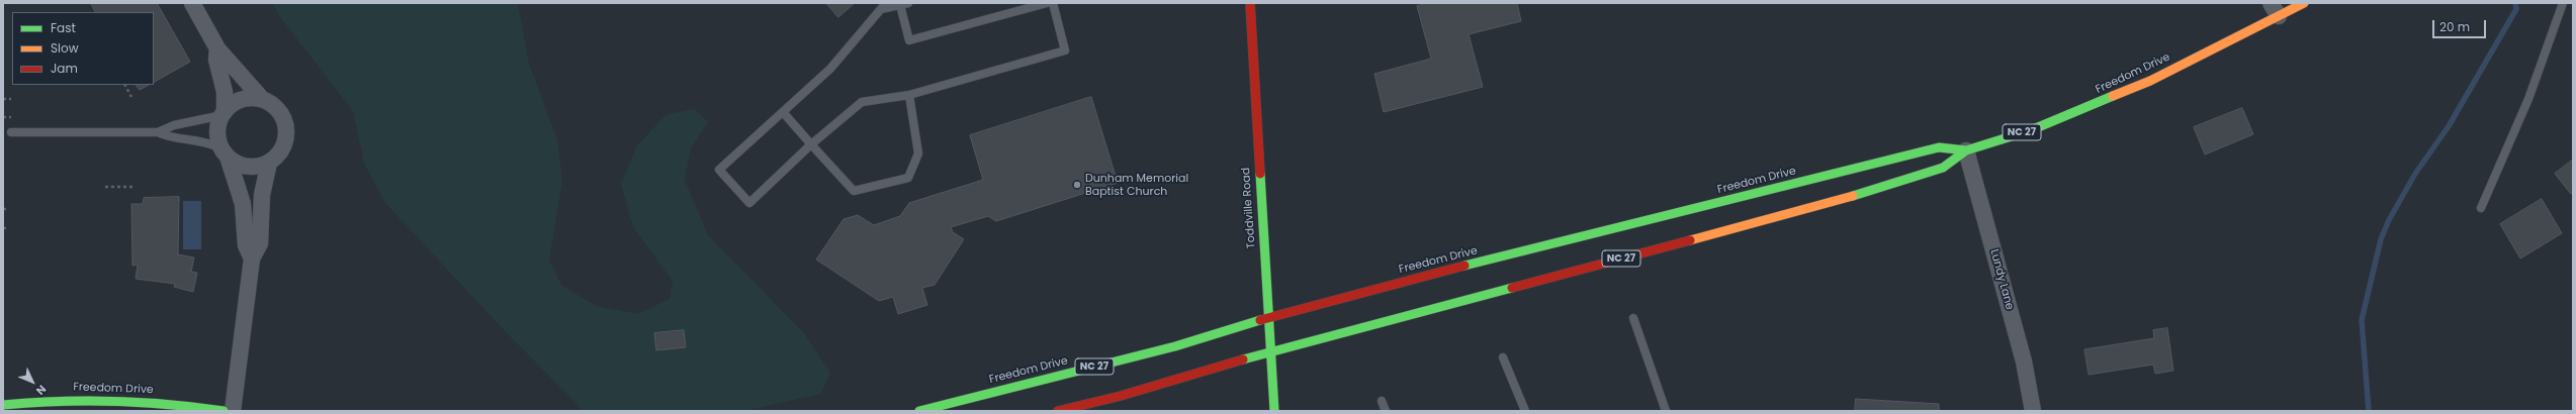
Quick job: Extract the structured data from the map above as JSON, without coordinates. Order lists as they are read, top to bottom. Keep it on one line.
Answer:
{"streets":{"main road":["Freedom Drive","NC 27","Toddville Road"],"street":["Lundy Lane"]},"crossings":[["Freedom Drive","Toddville Road"],["Freedom Drive","Lundy Lane"]],"places":["Dunham Memorial Baptist Church"],"legend":["Fast","Slow","Jam"],"scale_bar":"20 m","north":"bottom right"}
